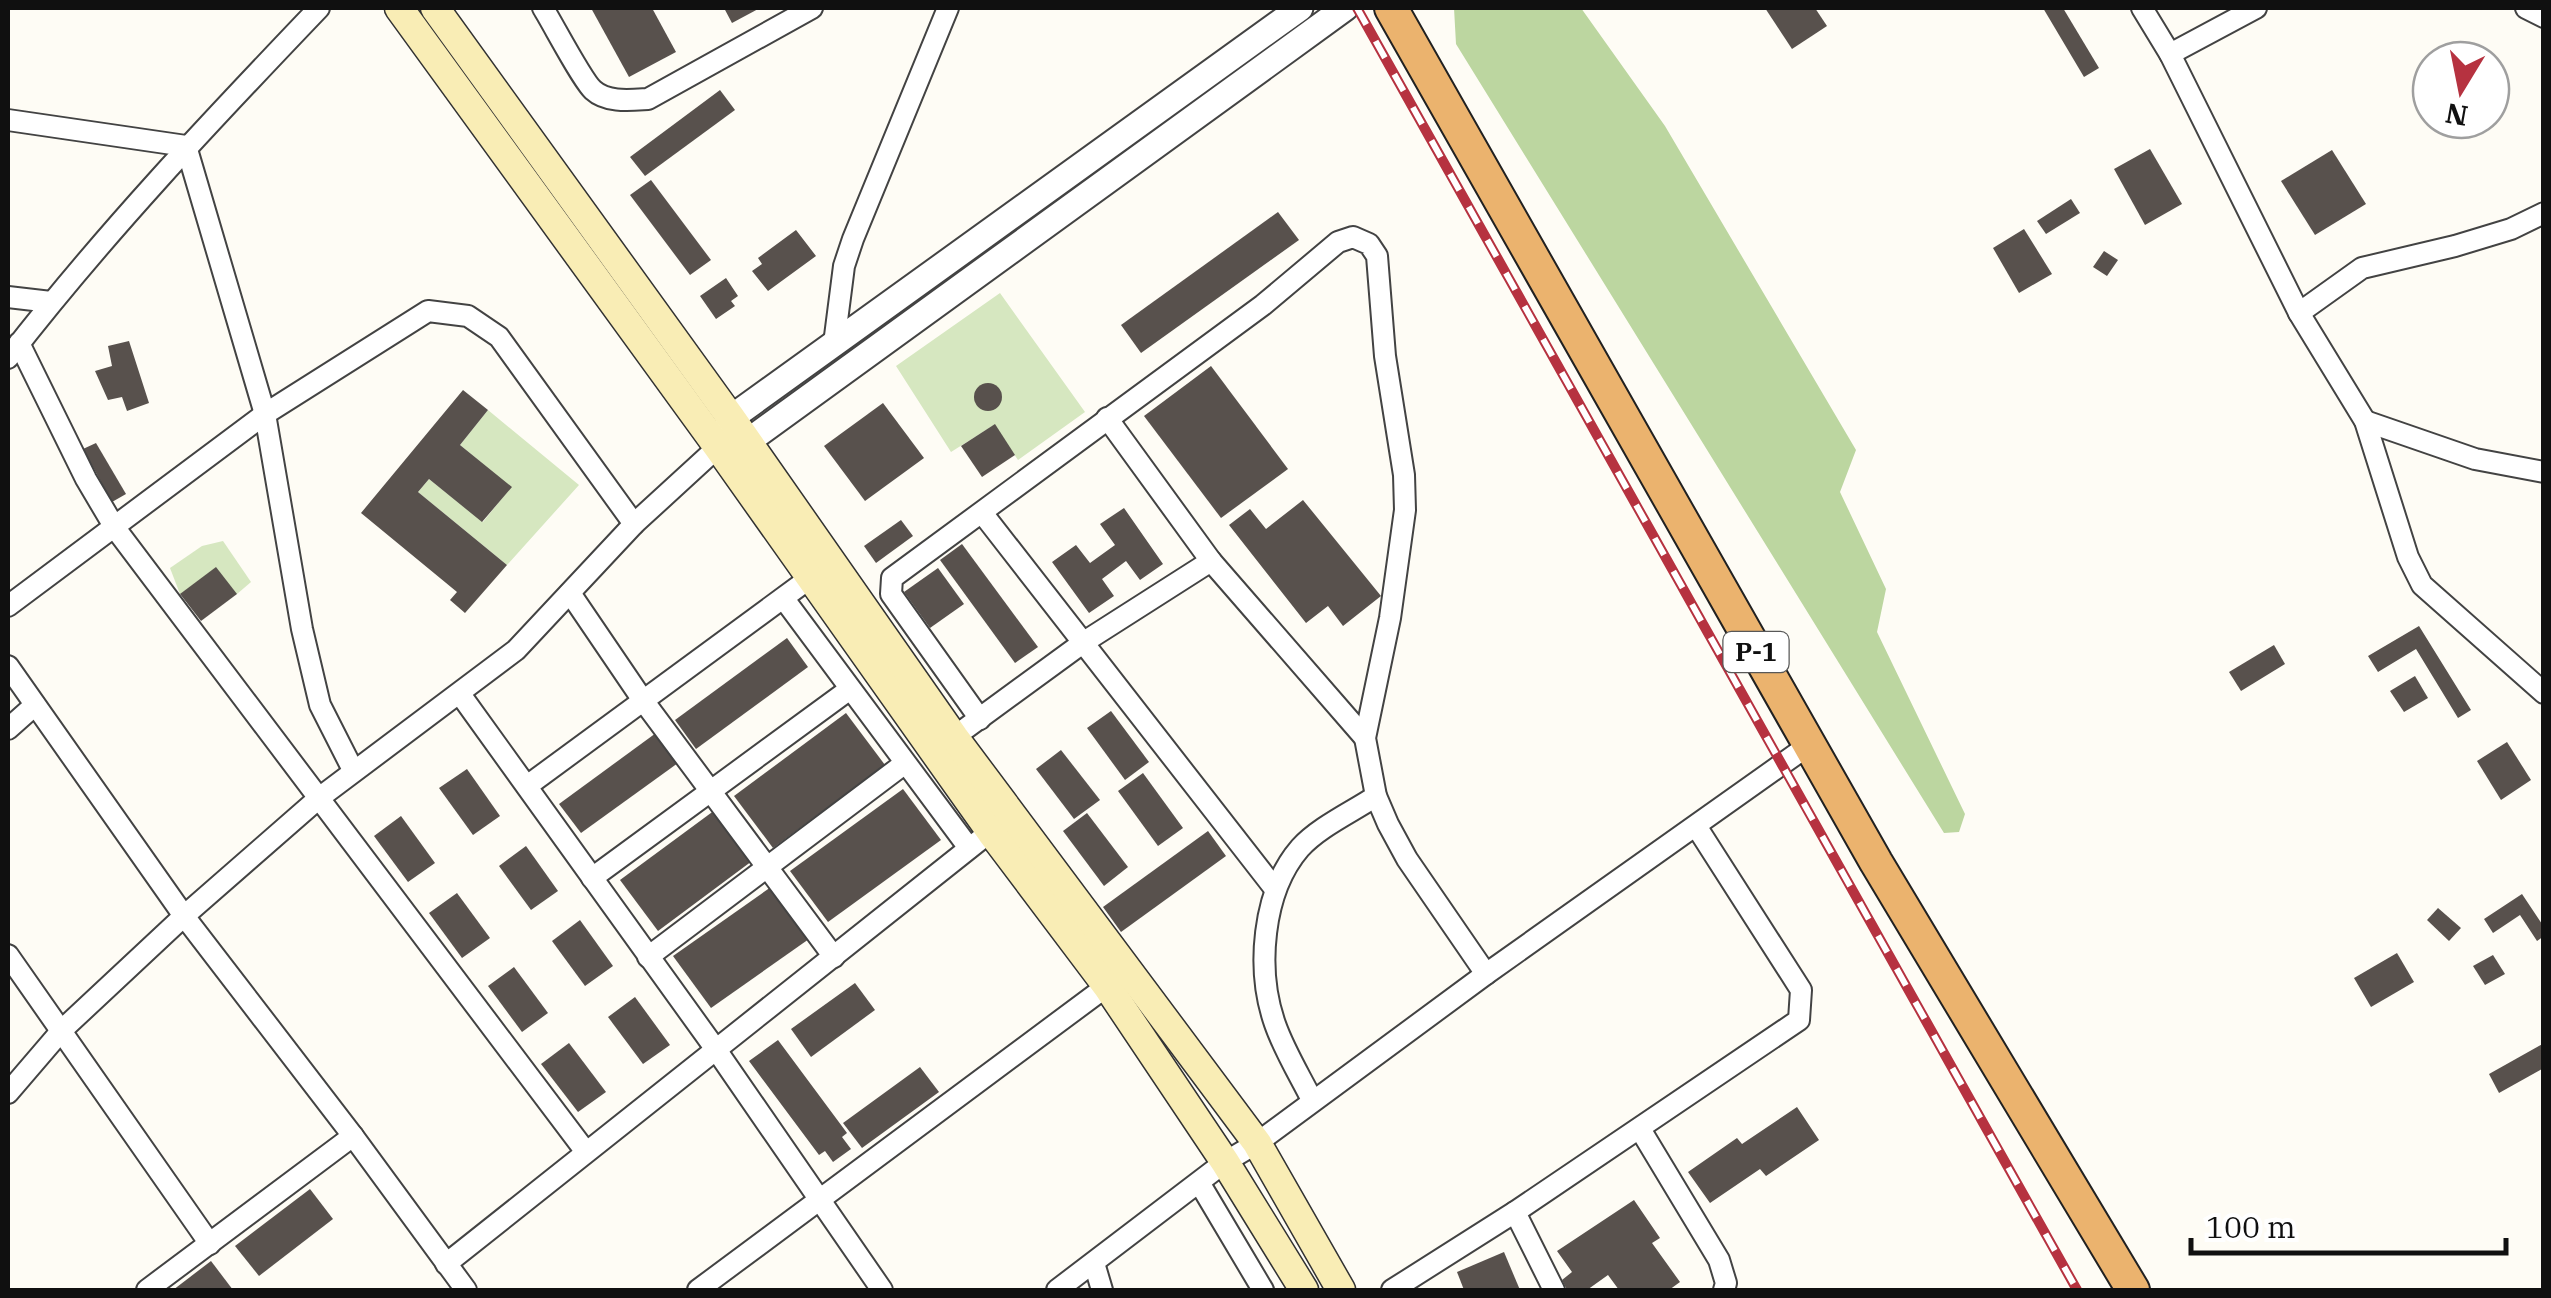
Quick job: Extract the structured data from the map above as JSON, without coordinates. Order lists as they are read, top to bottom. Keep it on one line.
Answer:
{"streets":{"highway":["P-1"]},"scale_bar":"100 m","north":"bottom"}
